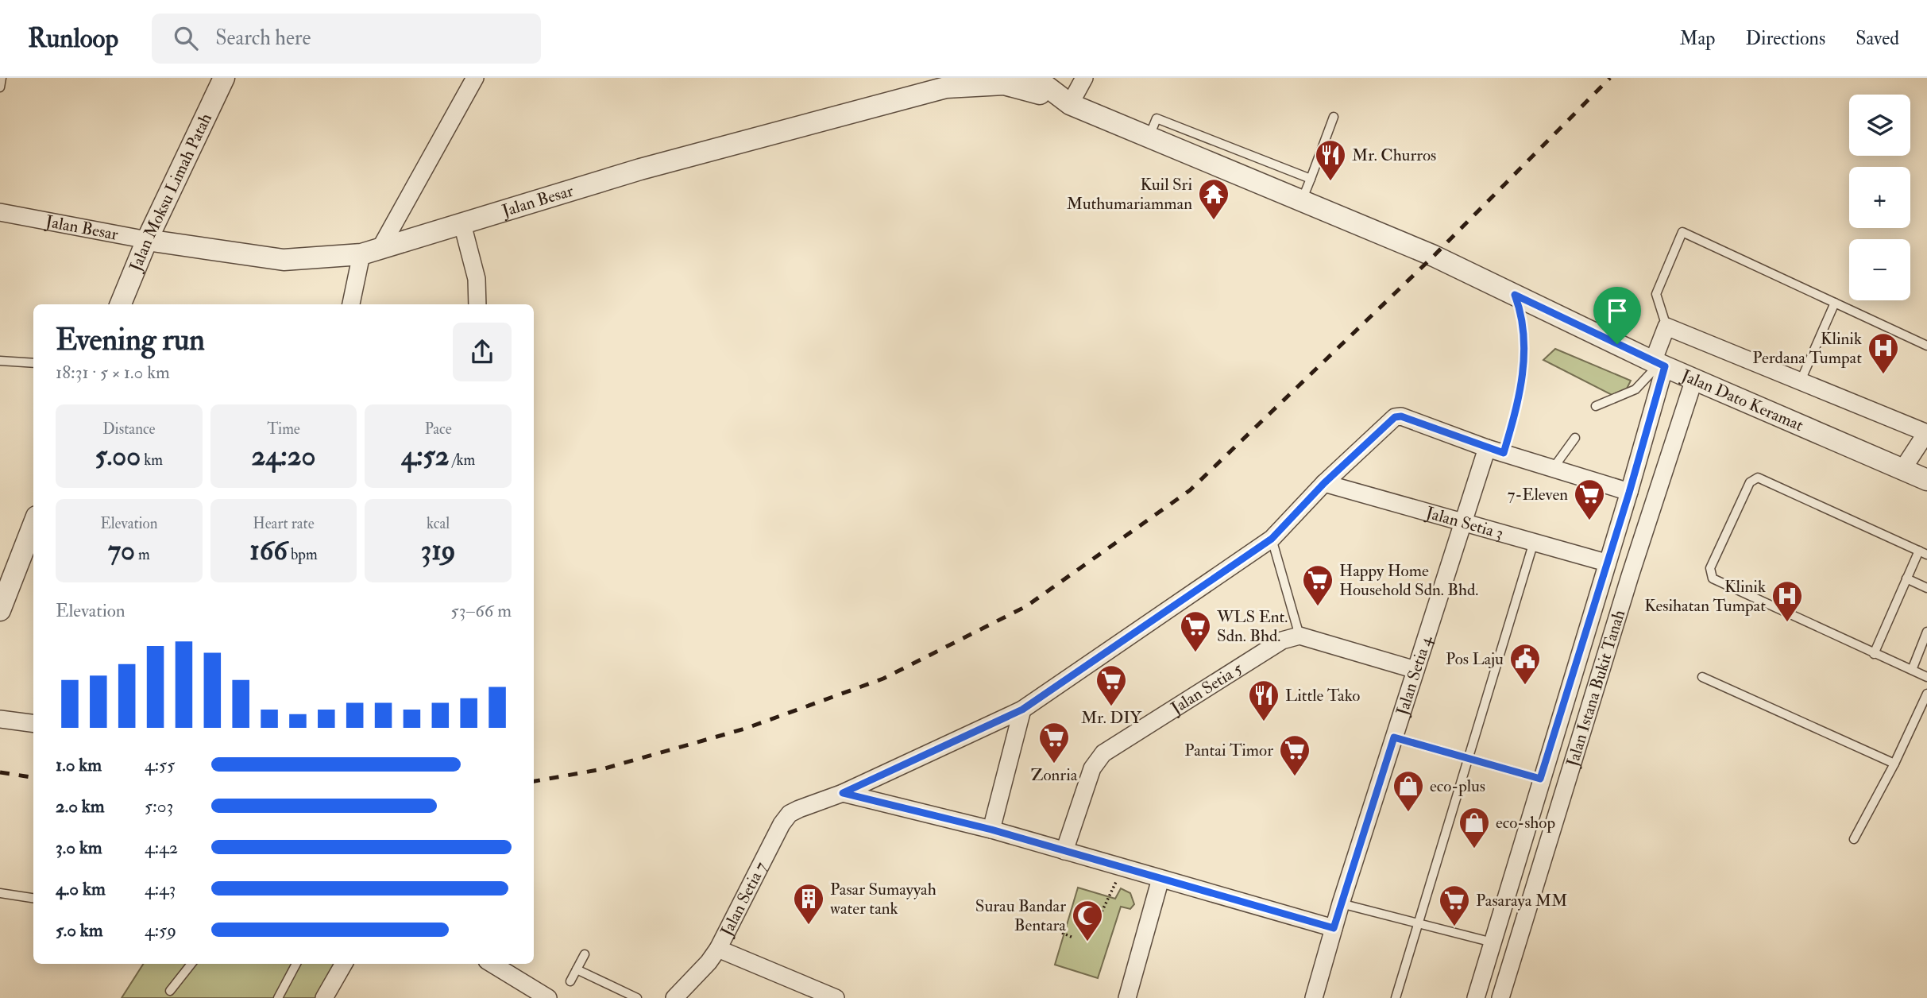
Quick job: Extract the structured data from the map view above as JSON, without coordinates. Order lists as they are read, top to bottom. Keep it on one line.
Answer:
{"streets":{"street":["Jalan Moksu Limah Patah","Jalan Besar","Jalan Dato Keramat","Jalan Setia 3","Jalan Setia 4","Jalan Setia 5","Jalan Istana Bukit Tanah","Jalan Setia 7"]},"crossings":[["Jalan Moksu Limah Patah","Jalan Besar"],["Jalan Besar","Jalan Dato Keramat"],["Jalan Dato Keramat","Jalan Istana Bukit Tanah"],["Jalan Setia 3","Jalan Setia 4"]],"places":{"restaurant":["Mr. Churros","Little Tako"],"temple":["Kuil Sri Muthumariamman"],"hospital":["Klinik Perdana Tumpat","Klinik Kesihatan Tumpat"],"supermarket":["7-Eleven","Happy Home Household Sdn. Bhd.","WLS Ent. Sdn. Bhd.","Mr. DIY","Zonria","Pantai Timor","Pasaraya MM"],"public building":["Pos Laju"],"shop":["eco-plus","eco-shop"],"building":["Pasar Sumayyah water tank"],"mosque":["Surau Bandar Bentara"]},"page":{"header":"Runloop","search":"Search here","nav":["Map","Directions","Saved"],"map_buttons":["+","−"],"heading":["Evening run","18:31 · 5 × 1.0 km"],"stats":[["Distance","5.00 km"],["Time","24:20"],["Pace","4:52 /km"],["Elevation","70 m"],["Heart rate","166 bpm"],["kcal","319"]],"chart":["Elevation","53–66 m"],"list":[{"name":"1.0 km","note":"4:55"},{"name":"2.0 km","note":"5:03"},{"name":"3.0 km","note":"4:42"},{"name":"4.0 km","note":"4:43"},{"name":"5.0 km","note":"4:59"}]}}
